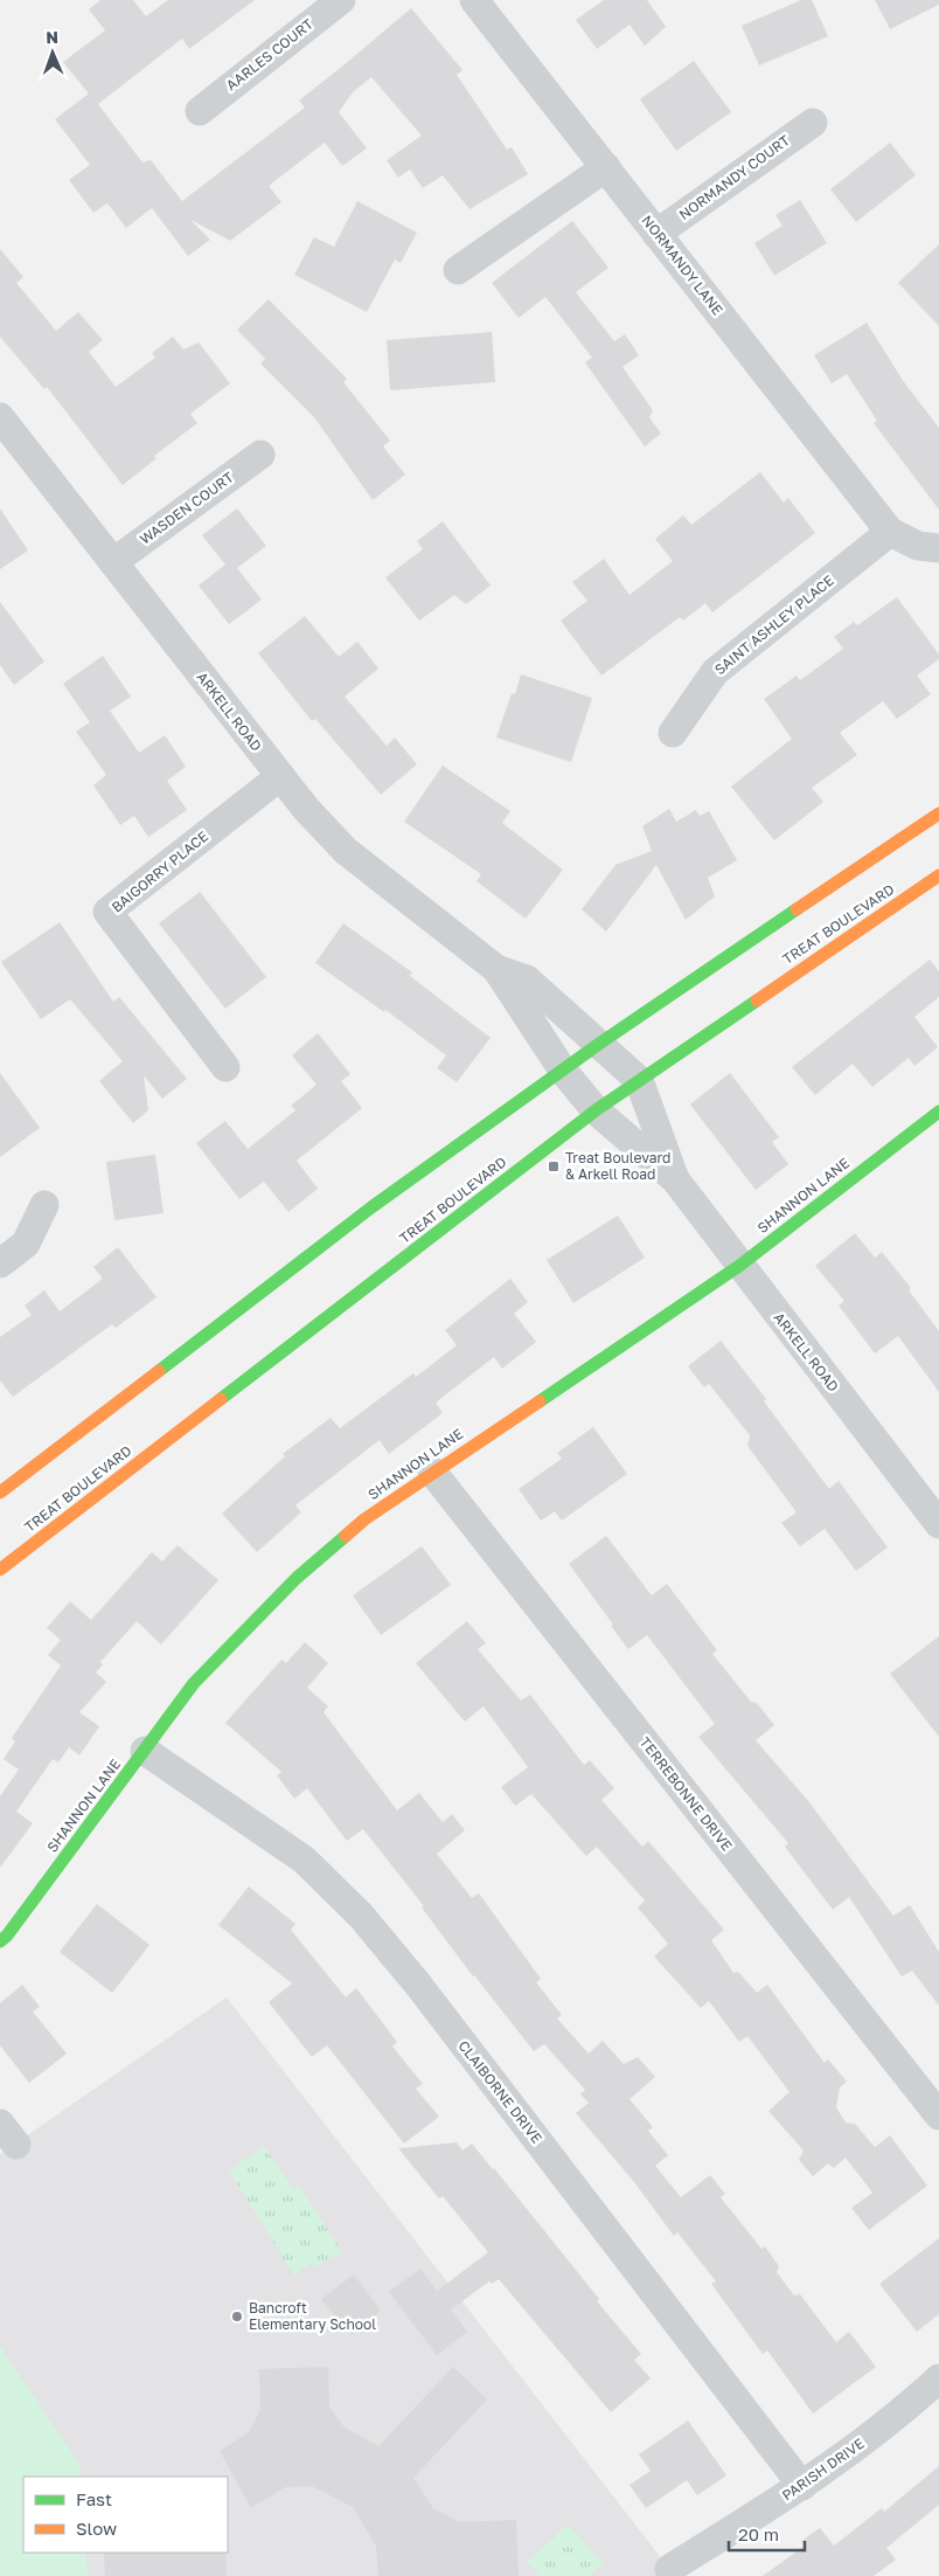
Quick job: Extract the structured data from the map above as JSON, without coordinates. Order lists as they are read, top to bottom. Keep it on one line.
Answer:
{"streets":{"main road":["TREAT BOULEVARD","SHANNON LANE"],"street":["AARLES COURT","NORMANDY COURT","NORMANDY LANE","WASDEN COURT","SAINT ASHLEY PLACE","ARKELL ROAD","BAIGORRY PLACE","TERREBONNE DRIVE","CLAIBORNE DRIVE","PARISH DRIVE"]},"crossings":[["NORMANDY COURT","NORMANDY LANE"],["NORMANDY LANE","SAINT ASHLEY PLACE"],["WASDEN COURT","ARKELL ROAD"],["ARKELL ROAD","BAIGORRY PLACE"],["ARKELL ROAD","TREAT BOULEVARD"],["ARKELL ROAD","SHANNON LANE"],["SHANNON LANE","TERREBONNE DRIVE"],["SHANNON LANE","CLAIBORNE DRIVE"],["CLAIBORNE DRIVE","PARISH DRIVE"]],"places":{"transit":["Treat Boulevard & Arkell Road"],"other":["Bancroft Elementary School"]},"legend":["Fast","Slow"],"scale_bar":"20 m","north":"top"}
